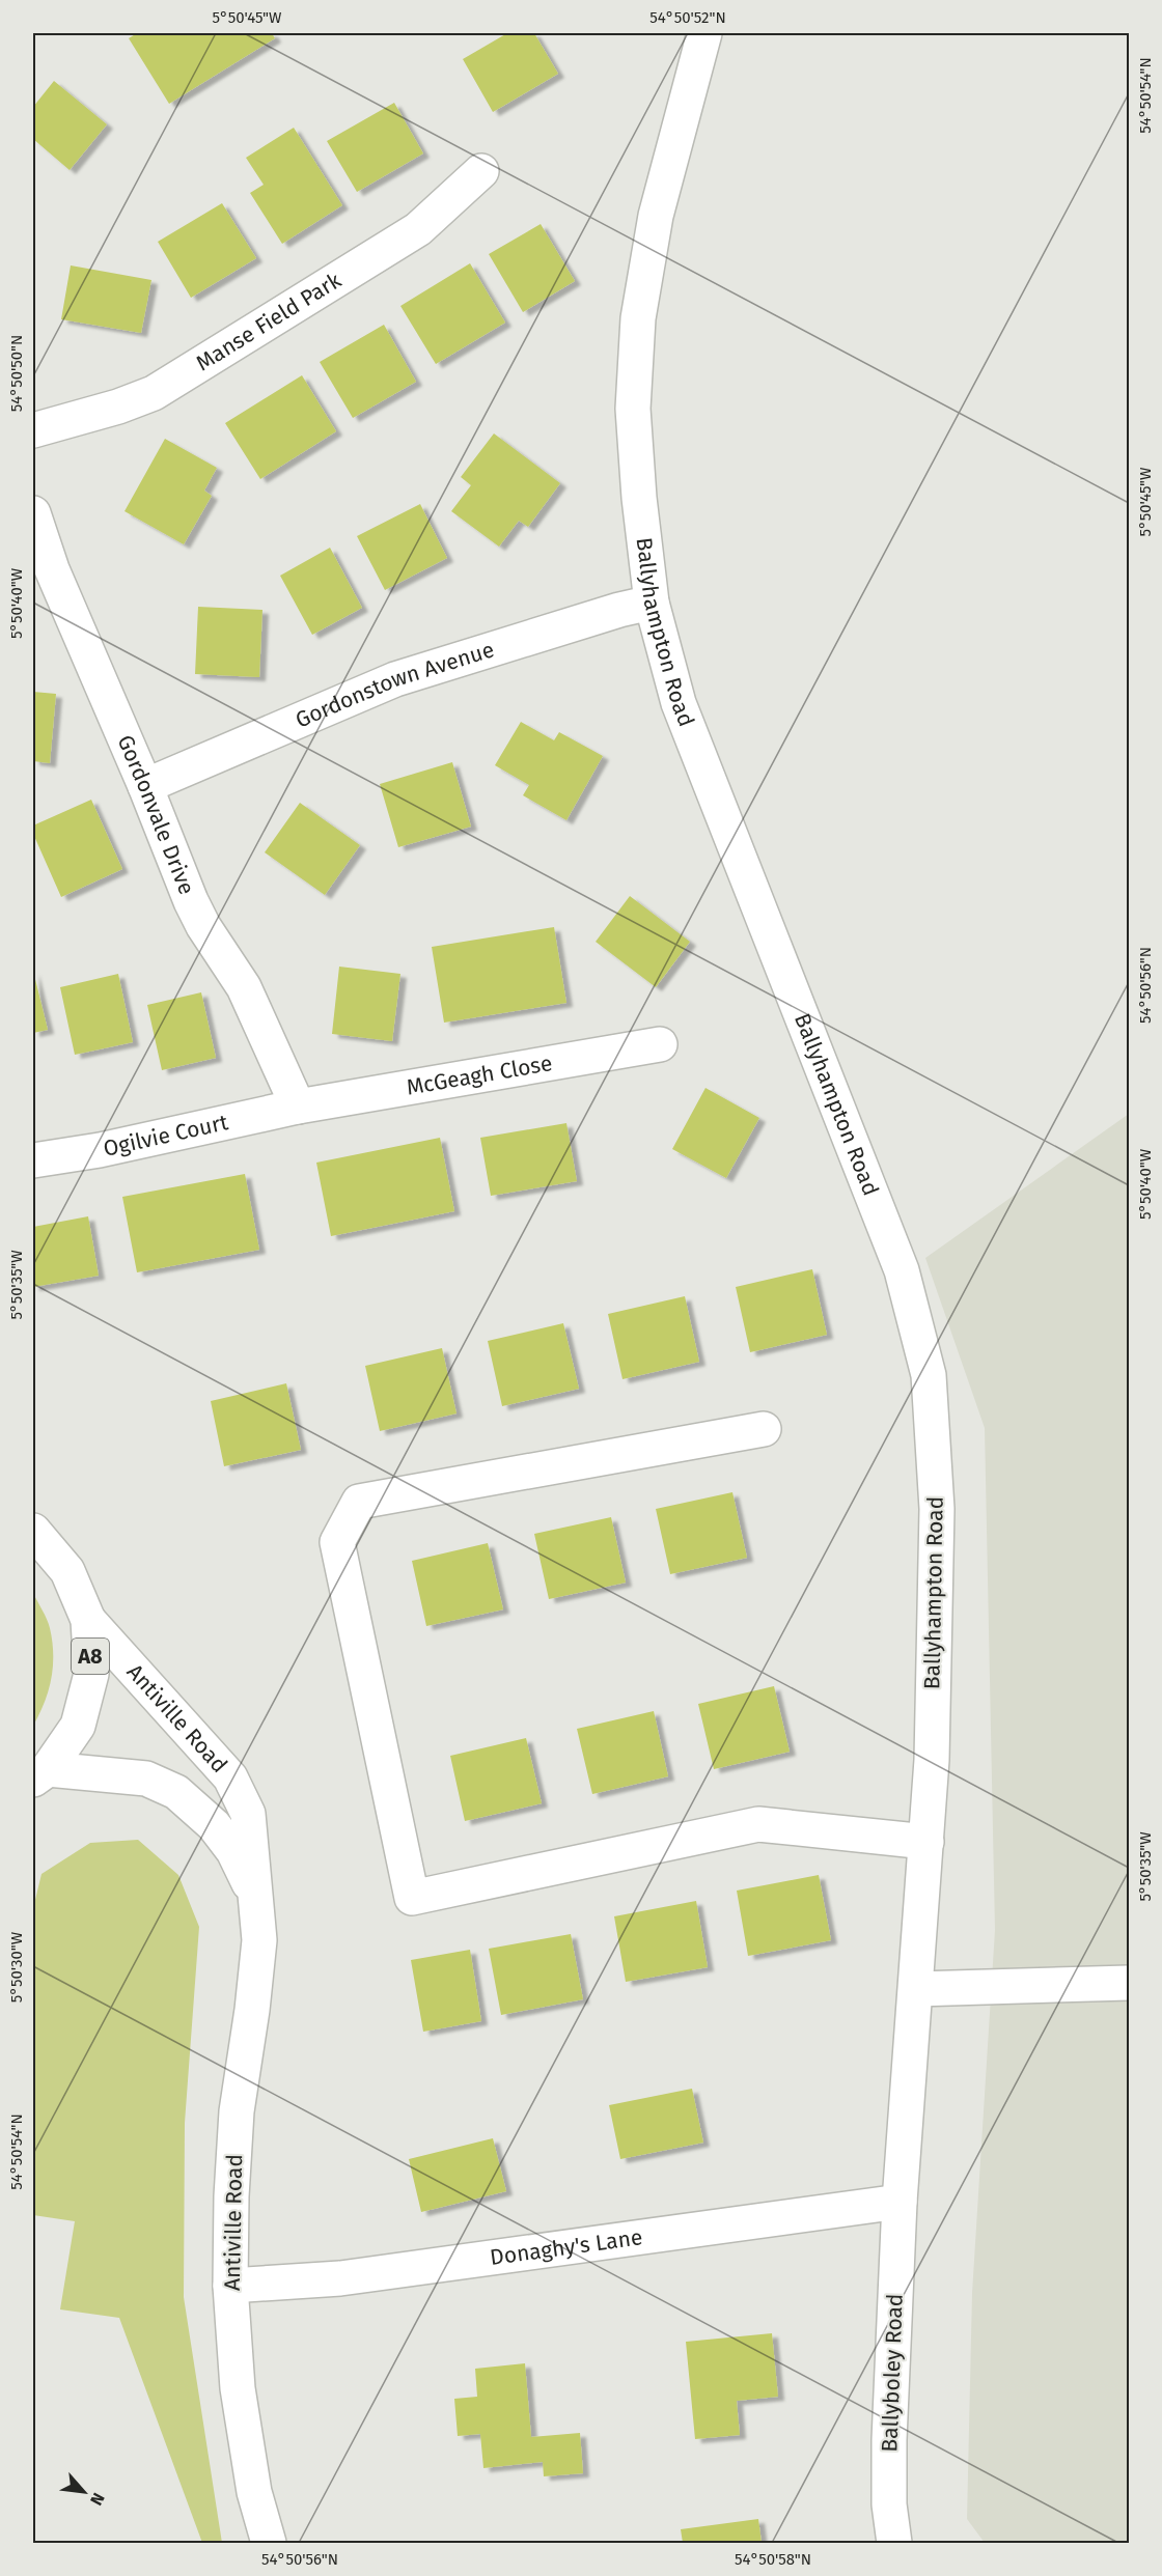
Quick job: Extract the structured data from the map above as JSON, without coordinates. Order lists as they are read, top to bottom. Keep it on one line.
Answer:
{"streets":{"main road":["Manse Field Park","Ballyhampton Road","Gordonstown Avenue","Gordonvale Drive","McGeagh Close","Ogilvie Court","A8","Antiville Road","Donaghy's Lane","Ballyboley Road"]},"crossings":[["Ballyhampton Road","Gordonstown Avenue"],["Ballyhampton Road","Donaghy's Lane"],["Ballyhampton Road","Ballyboley Road"],["Gordonstown Avenue","Gordonvale Drive"],["Gordonvale Drive","McGeagh Close"],["Gordonvale Drive","Ogilvie Court"],["McGeagh Close","Ogilvie Court"],["A8","Antiville Road"],["Antiville Road","Donaghy's Lane"],["Donaghy's Lane","Ballyboley Road"]],"north":"bottom right","coordinates":["5°50'45\"W","54°50'52\"N","54°50'54\"N","54°50'50\"N","5°50'40\"W","54°50'56\"N","5°50'35\"W","5°50'30\"W","54°50'58\"N"]}
